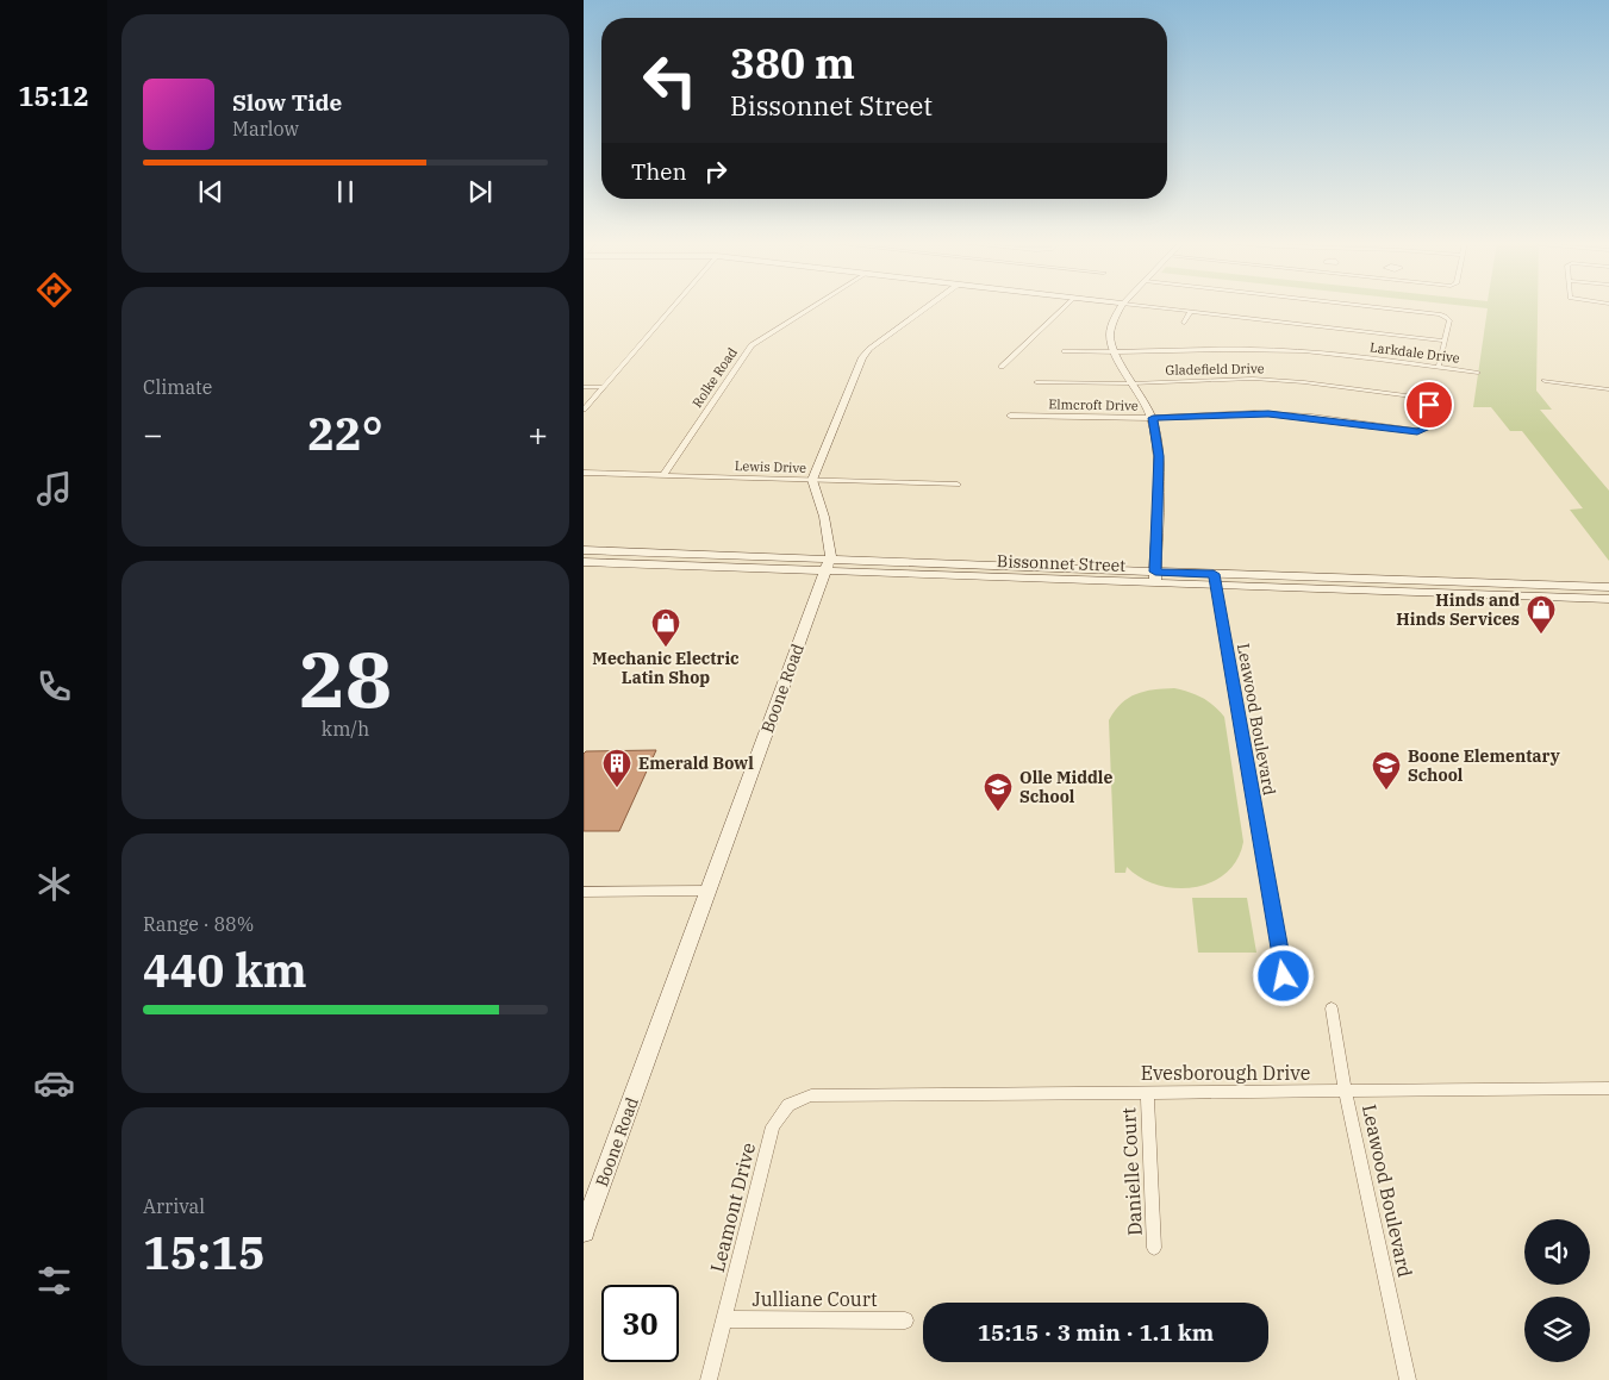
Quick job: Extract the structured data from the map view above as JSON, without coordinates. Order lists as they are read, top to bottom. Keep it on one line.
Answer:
{"streets":{"street":["Larkdale Drive","Gladefield Drive","Rolke Road","Elmcroft Drive","Lewis Drive","Bissonnet Street","Boone Road","Leawood Boulevard","Evesborough Drive","Danielle Court","Leamont Drive","Julliane Court"]},"crossings":[["Gladefield Drive","Elmcroft Drive"],["Rolke Road","Lewis Drive"],["Lewis Drive","Boone Road"],["Bissonnet Street","Boone Road"],["Bissonnet Street","Leawood Boulevard"],["Leawood Boulevard","Evesborough Drive"],["Evesborough Drive","Danielle Court"],["Evesborough Drive","Leamont Drive"],["Leamont Drive","Julliane Court"]],"places":{"shop":["Hinds and Hinds Services","Mechanic Electric Latin Shop"],"building":["Emerald Bowl"],"school or university":["Boone Elementary School","Olle Middle School"]},"page":{"tabs":"15:12","turn":["380 m","Bissonnet Street"],"song":["Slow Tide","Marlow"],"then":"Then","tile":["Climate",["28","km/h"],["Range · 88%","440 km"],["Arrival","15:15"]],"heat":["−","22°","+"],"limit":"30","trip":"15:15 · 3 min · 1.1 km"}}
